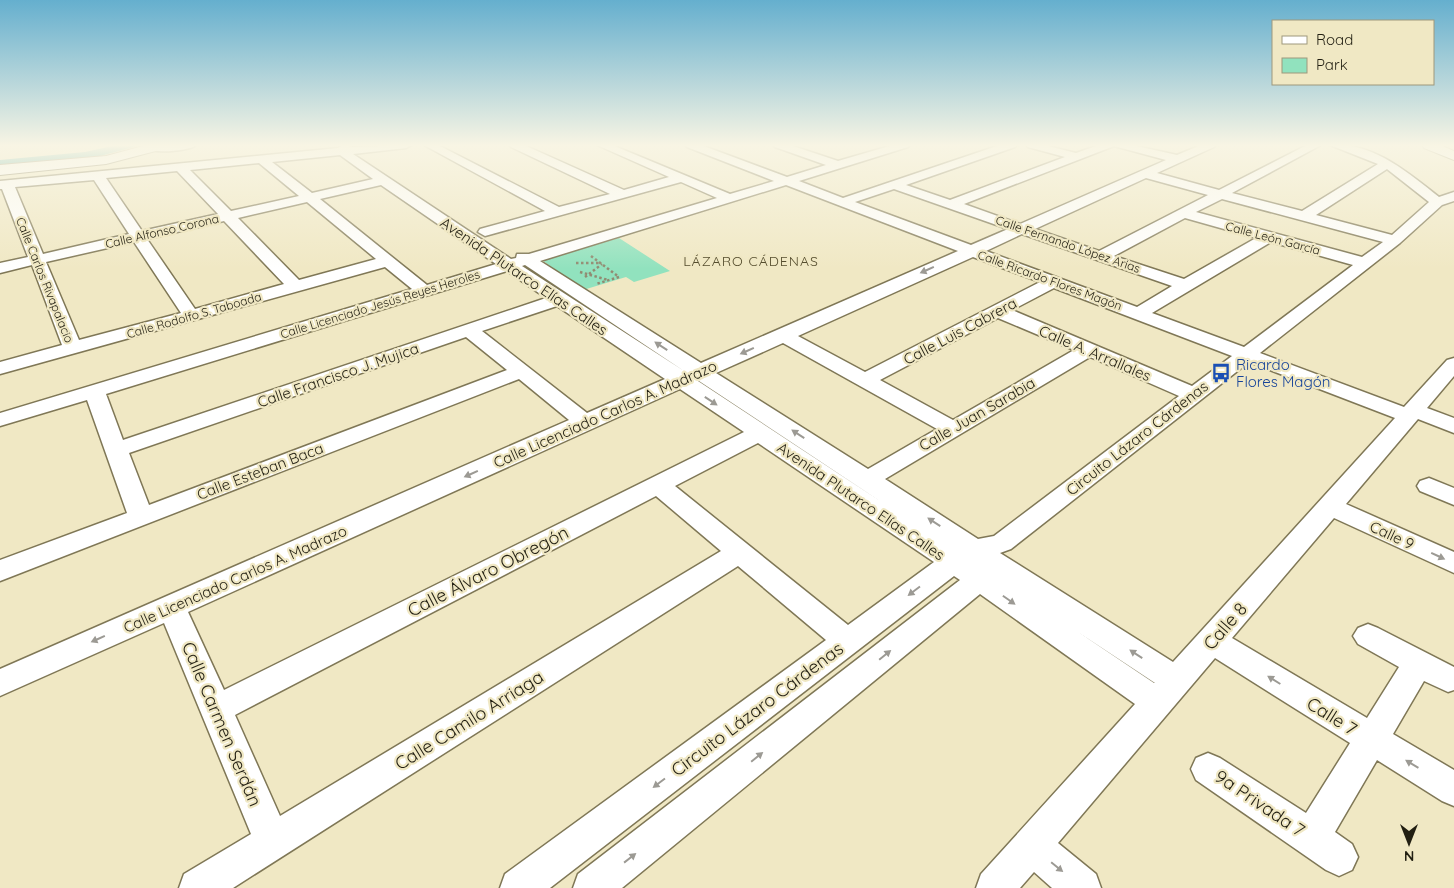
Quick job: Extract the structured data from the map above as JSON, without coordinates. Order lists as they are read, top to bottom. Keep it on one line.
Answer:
{"streets":{"street":["Calle Alfonso Corona","Calle León García","Calle Fernando López Arias","Avenida Plutarco Elías Calles","Calle Carlos Rivapalacio","Calle Ricardo Flores Magón","Calle Licenciado Jesús Reyes Heroles","Calle Rodolfo S. Taboada","Calle Luis Cabrera","Calle A. Arrallales","Calle Francisco J. Mujica","Calle Licenciado Carlos A. Madrazo","Calle Juan Sarabia","Circuito Lázaro Cárdenas","Calle Esteban Baca","Calle 9","Calle Álvaro Obregón","Calle 8","Calle 7","Calle Camilo Arriaga","Calle Carmen Serdán","9a Privada 7"]},"crossings":[["Calle Alfonso Corona","Calle Carlos Rivapalacio"],["Calle León García","Circuito Lázaro Cárdenas"],["Calle Fernando López Arias","Calle Licenciado Carlos A. Madrazo"],["Avenida Plutarco Elías Calles","Calle Licenciado Jesús Reyes Heroles"],["Avenida Plutarco Elías Calles","Calle Francisco J. Mujica"],["Avenida Plutarco Elías Calles","Calle Licenciado Carlos A. Madrazo"],["Avenida Plutarco Elías Calles","Calle Juan Sarabia"],["Avenida Plutarco Elías Calles","Circuito Lázaro Cárdenas"],["Avenida Plutarco Elías Calles","Calle Álvaro Obregón"],["Avenida Plutarco Elías Calles","Calle 8"],["Calle Carlos Rivapalacio","Calle Rodolfo S. Taboada"],["Calle Ricardo Flores Magón","Calle Luis Cabrera"],["Calle Ricardo Flores Magón","Calle Licenciado Carlos A. Madrazo"],["Calle Ricardo Flores Magón","Circuito Lázaro Cárdenas"],["Calle Ricardo Flores Magón","Calle 8"],["Calle Luis Cabrera","Calle A. Arrallales"],["Calle A. Arrallales","Calle Juan Sarabia"],["Calle A. Arrallales","Circuito Lázaro Cárdenas"],["Calle Licenciado Carlos A. Madrazo","Calle Carmen Serdán"],["Calle 9","Calle 8"],["Calle Álvaro Obregón","Calle Carmen Serdán"],["Calle 8","Calle 7"],["Calle 7","9a Privada 7"],["Calle Camilo Arriaga","Calle Carmen Serdán"]],"one_way":["Calle Licenciado Carlos A. Madrazo"],"districts":["LÁZARO CÁDENAS"],"places":{"bus stop":["Ricardo Flores Magón"]},"legend":["Road","Park"],"north":"bottom"}
